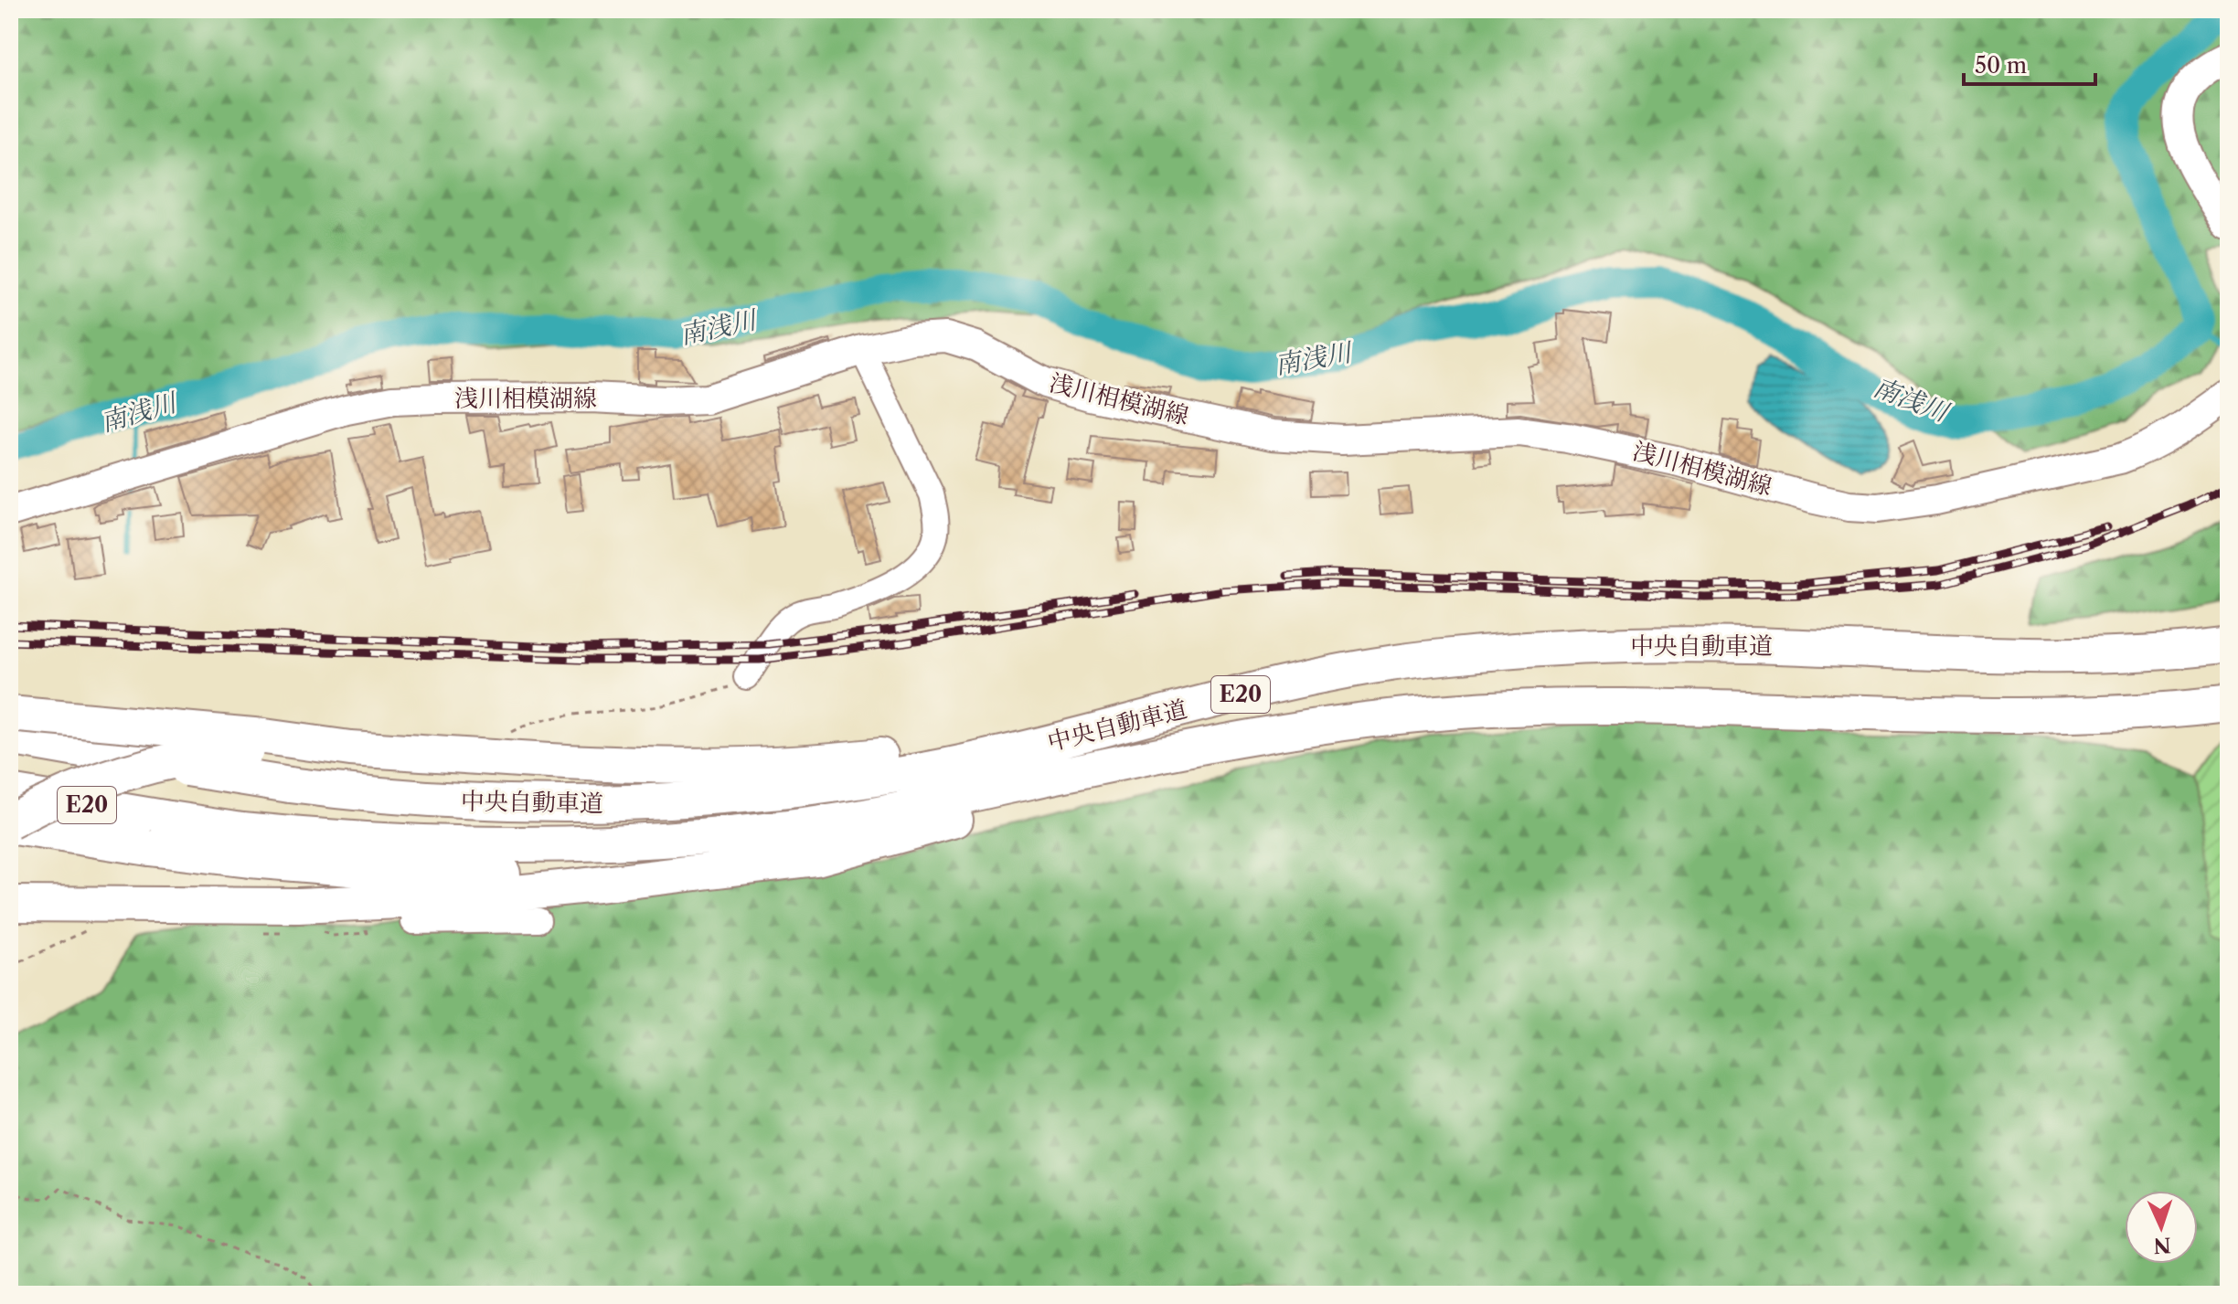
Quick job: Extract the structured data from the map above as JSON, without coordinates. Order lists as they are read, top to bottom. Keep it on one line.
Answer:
{"streets":{"highway":["中央自動車道","E20"],"main road":["浅川相模湖線"]},"water":["南浅川"],"scale_bar":"50 m","north":"bottom"}
